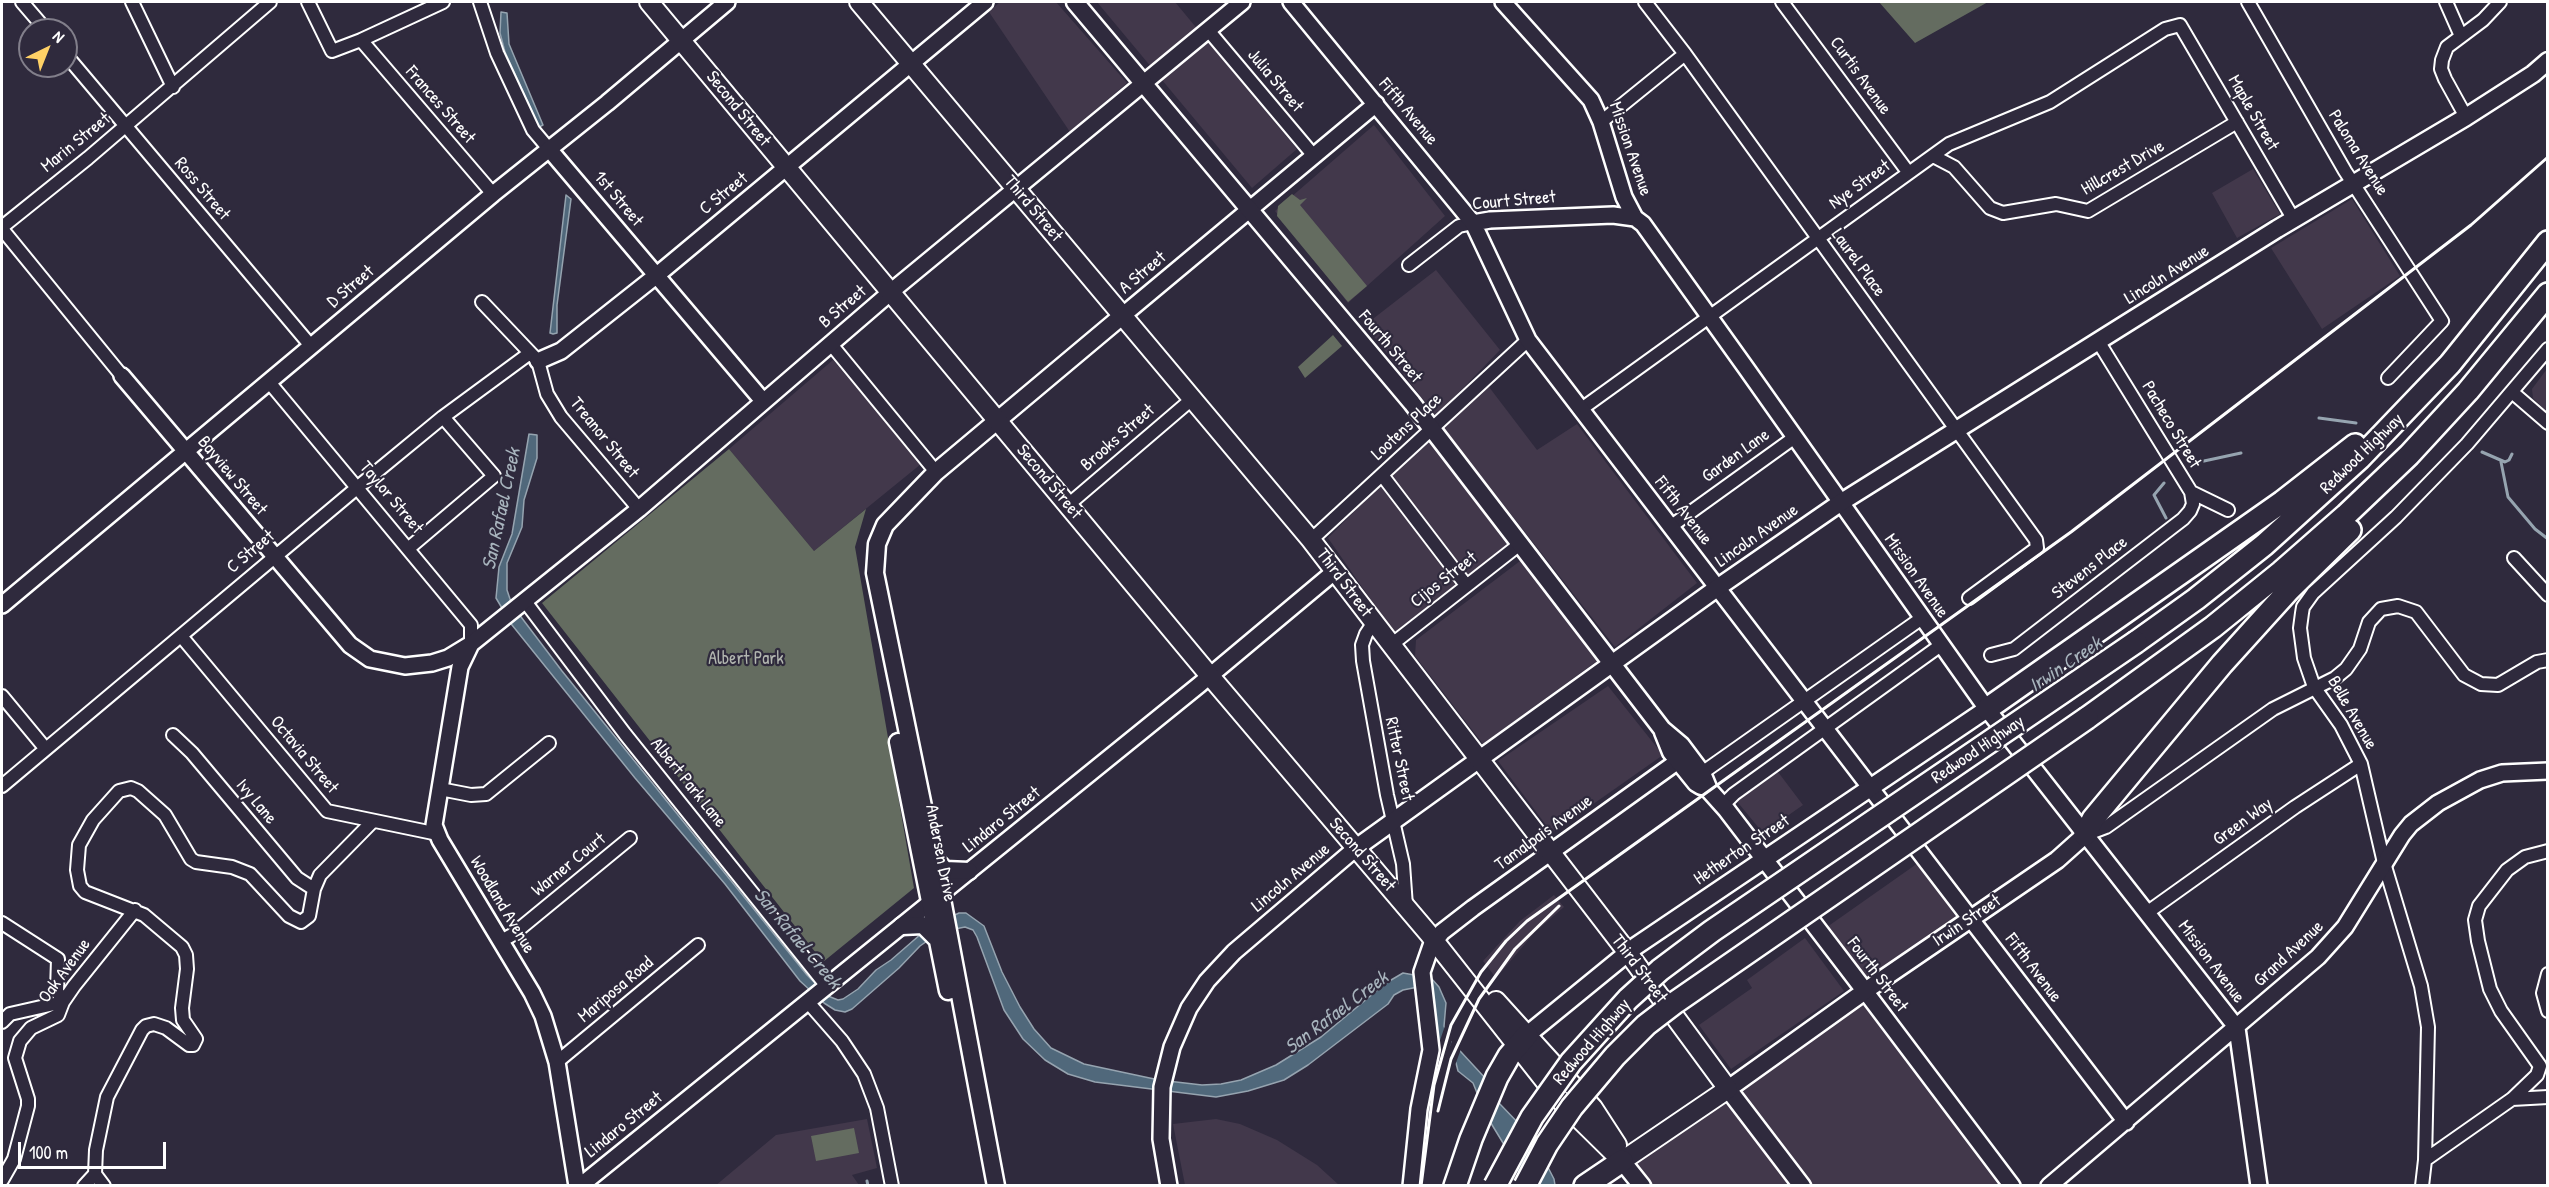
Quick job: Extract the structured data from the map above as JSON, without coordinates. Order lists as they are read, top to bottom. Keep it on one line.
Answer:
{"streets":{"highway":["Redwood Highway"],"main road":["Second Street","Third Street","A Street","Lincoln Avenue","Fourth Street","Hetherton Street","Andersen Drive","Irwin Street"],"street":["Curtis Avenue","Julia Street","Frances Street","Fifth Avenue","Maple Street","Marin Street","Mission Avenue","Paloma Avenue","Hillcrest Drive","Nye Street","Ross Street","C Street","1st Street","Court Street","Laurel Place","D Street","B Street","Pacheco Street","Lootens Place","Treanor Street","Brooks Street","Garden Lane","Bayview Street","Taylor Street","Stevens Place","Cijos Street","Belle Avenue","Octavia Street","Ritter Street","Albert Park Lane","Ivy Lane","Lindaro Street","Green Way","Tamalpais Avenue","Warner Court","Woodland Avenue","Grand Avenue","Oak Avenue","Mariposa Road"]},"crossings":[["Curtis Avenue","Nye Street"],["Julia Street","A Street"],["Julia Street","B Street"],["Frances Street","D Street"],["Second Street","C Street"],["Second Street","A Street"],["Second Street","Lincoln Avenue"],["Second Street","D Street"],["Second Street","B Street"],["Second Street","Brooks Street"],["Second Street","Ritter Street"],["Second Street","Lindaro Street"],["Second Street","Tamalpais Avenue"],["Second Street","Hetherton Street"],["Second Street","Irwin Street"],["Fifth Avenue","Nye Street"],["Fifth Avenue","Court Street"],["Fifth Avenue","A Street"],["Fifth Avenue","Lincoln Avenue"],["Fifth Avenue","Lootens Place"],["Fifth Avenue","Garden Lane"],["Fifth Avenue","Hetherton Street"],["Fifth Avenue","Irwin Street"],["Fifth Avenue","Grand Avenue"],["Maple Street","Hillcrest Drive"],["Maple Street","Nye Street"],["Maple Street","Lincoln Avenue"],["Marin Street","Ross Street"],["Marin Street","Bayview Street"],["Mission Avenue","Nye Street"],["Mission Avenue","Court Street"],["Mission Avenue","Lincoln Avenue"],["Mission Avenue","Garden Lane"],["Mission Avenue","Green Way"],["Mission Avenue","Hetherton Street"],["Mission Avenue","Irwin Street"],["Mission Avenue","Grand Avenue"],["Paloma Avenue","Lincoln Avenue"],["Hillcrest Drive","Nye Street"],["Nye Street","Laurel Place"],["Ross Street","D Street"],["C Street","1st Street"],["C Street","Third Street"],["C Street","Treanor Street"],["C Street","Bayview Street"],["C Street","Taylor Street"],["C Street","Octavia Street"],["1st Street","D Street"],["1st Street","B Street"],["Third Street","A Street"],["Third Street","Lincoln Avenue"],["Third Street","B Street"],["Third Street","Lootens Place"],["Third Street","Brooks Street"],["Third Street","Cijos Street"],["Third Street","Ritter Street"],["Third Street","Lindaro Street"],["Third Street","Tamalpais Avenue"],["Third Street","Hetherton Street"],["Third Street","Irwin Street"],["Laurel Place","Lincoln Avenue"],["A Street","Fourth Street"],["A Street","Andersen Drive"],["Lincoln Avenue","Fourth Street"],["Lincoln Avenue","Pacheco Street"],["Lincoln Avenue","Ritter Street"],["D Street","Bayview Street"],["D Street","Taylor Street"],["B Street","Fourth Street"],["B Street","Treanor Street"],["B Street","Bayview Street"],["B Street","Taylor Street"],["B Street","Albert Park Lane"],["B Street","Woodland Avenue"],["Fourth Street","Lootens Place"],["Fourth Street","Cijos Street"],["Fourth Street","Tamalpais Avenue"],["Fourth Street","Hetherton Street"],["Fourth Street","Irwin Street"],["Pacheco Street","Stevens Place"],["Bayview Street","Taylor Street"],["Bayview Street","Woodland Avenue"],["Taylor Street","Woodland Avenue"],["Belle Avenue","Green Way"],["Belle Avenue","Irwin Street"],["Belle Avenue","Grand Avenue"],["Octavia Street","Woodland Avenue"],["Albert Park Lane","Lindaro Street"],["Lindaro Street","Andersen Drive"],["Lindaro Street","Woodland Avenue"],["Warner Court","Woodland Avenue"],["Woodland Avenue","Mariposa Road"]],"water":["San Rafael Creek","Irwin Creek"],"parks":["Albert Park"],"scale_bar":"100 m","north":"top right"}
